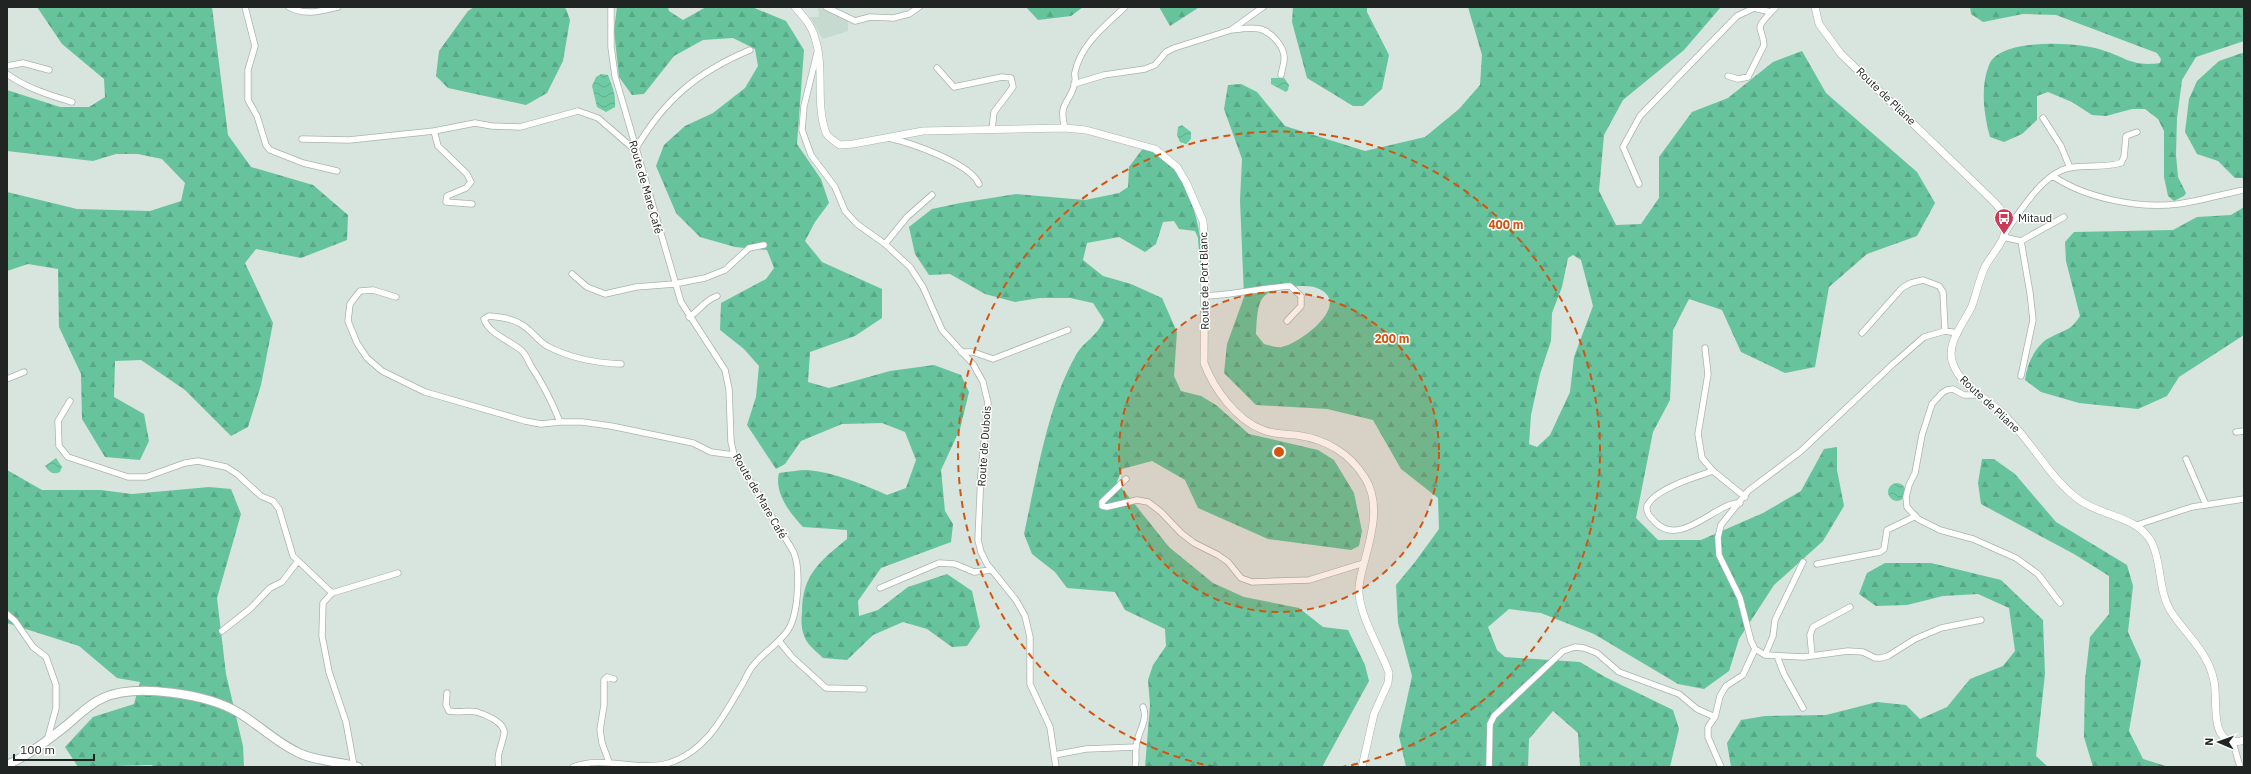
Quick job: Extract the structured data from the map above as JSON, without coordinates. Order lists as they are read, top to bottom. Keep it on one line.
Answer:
{"streets":{"street":["Route de Pliane","Route de Mare Café","Route de Port Blanc","Route de Dubois"]},"crossings":[["Route de Port Blanc","Route de Dubois"]],"places":{"bus stop":["Mitaud"]},"scale_bar":"100 m","north":"left","rings":["400 m","200 m"]}
